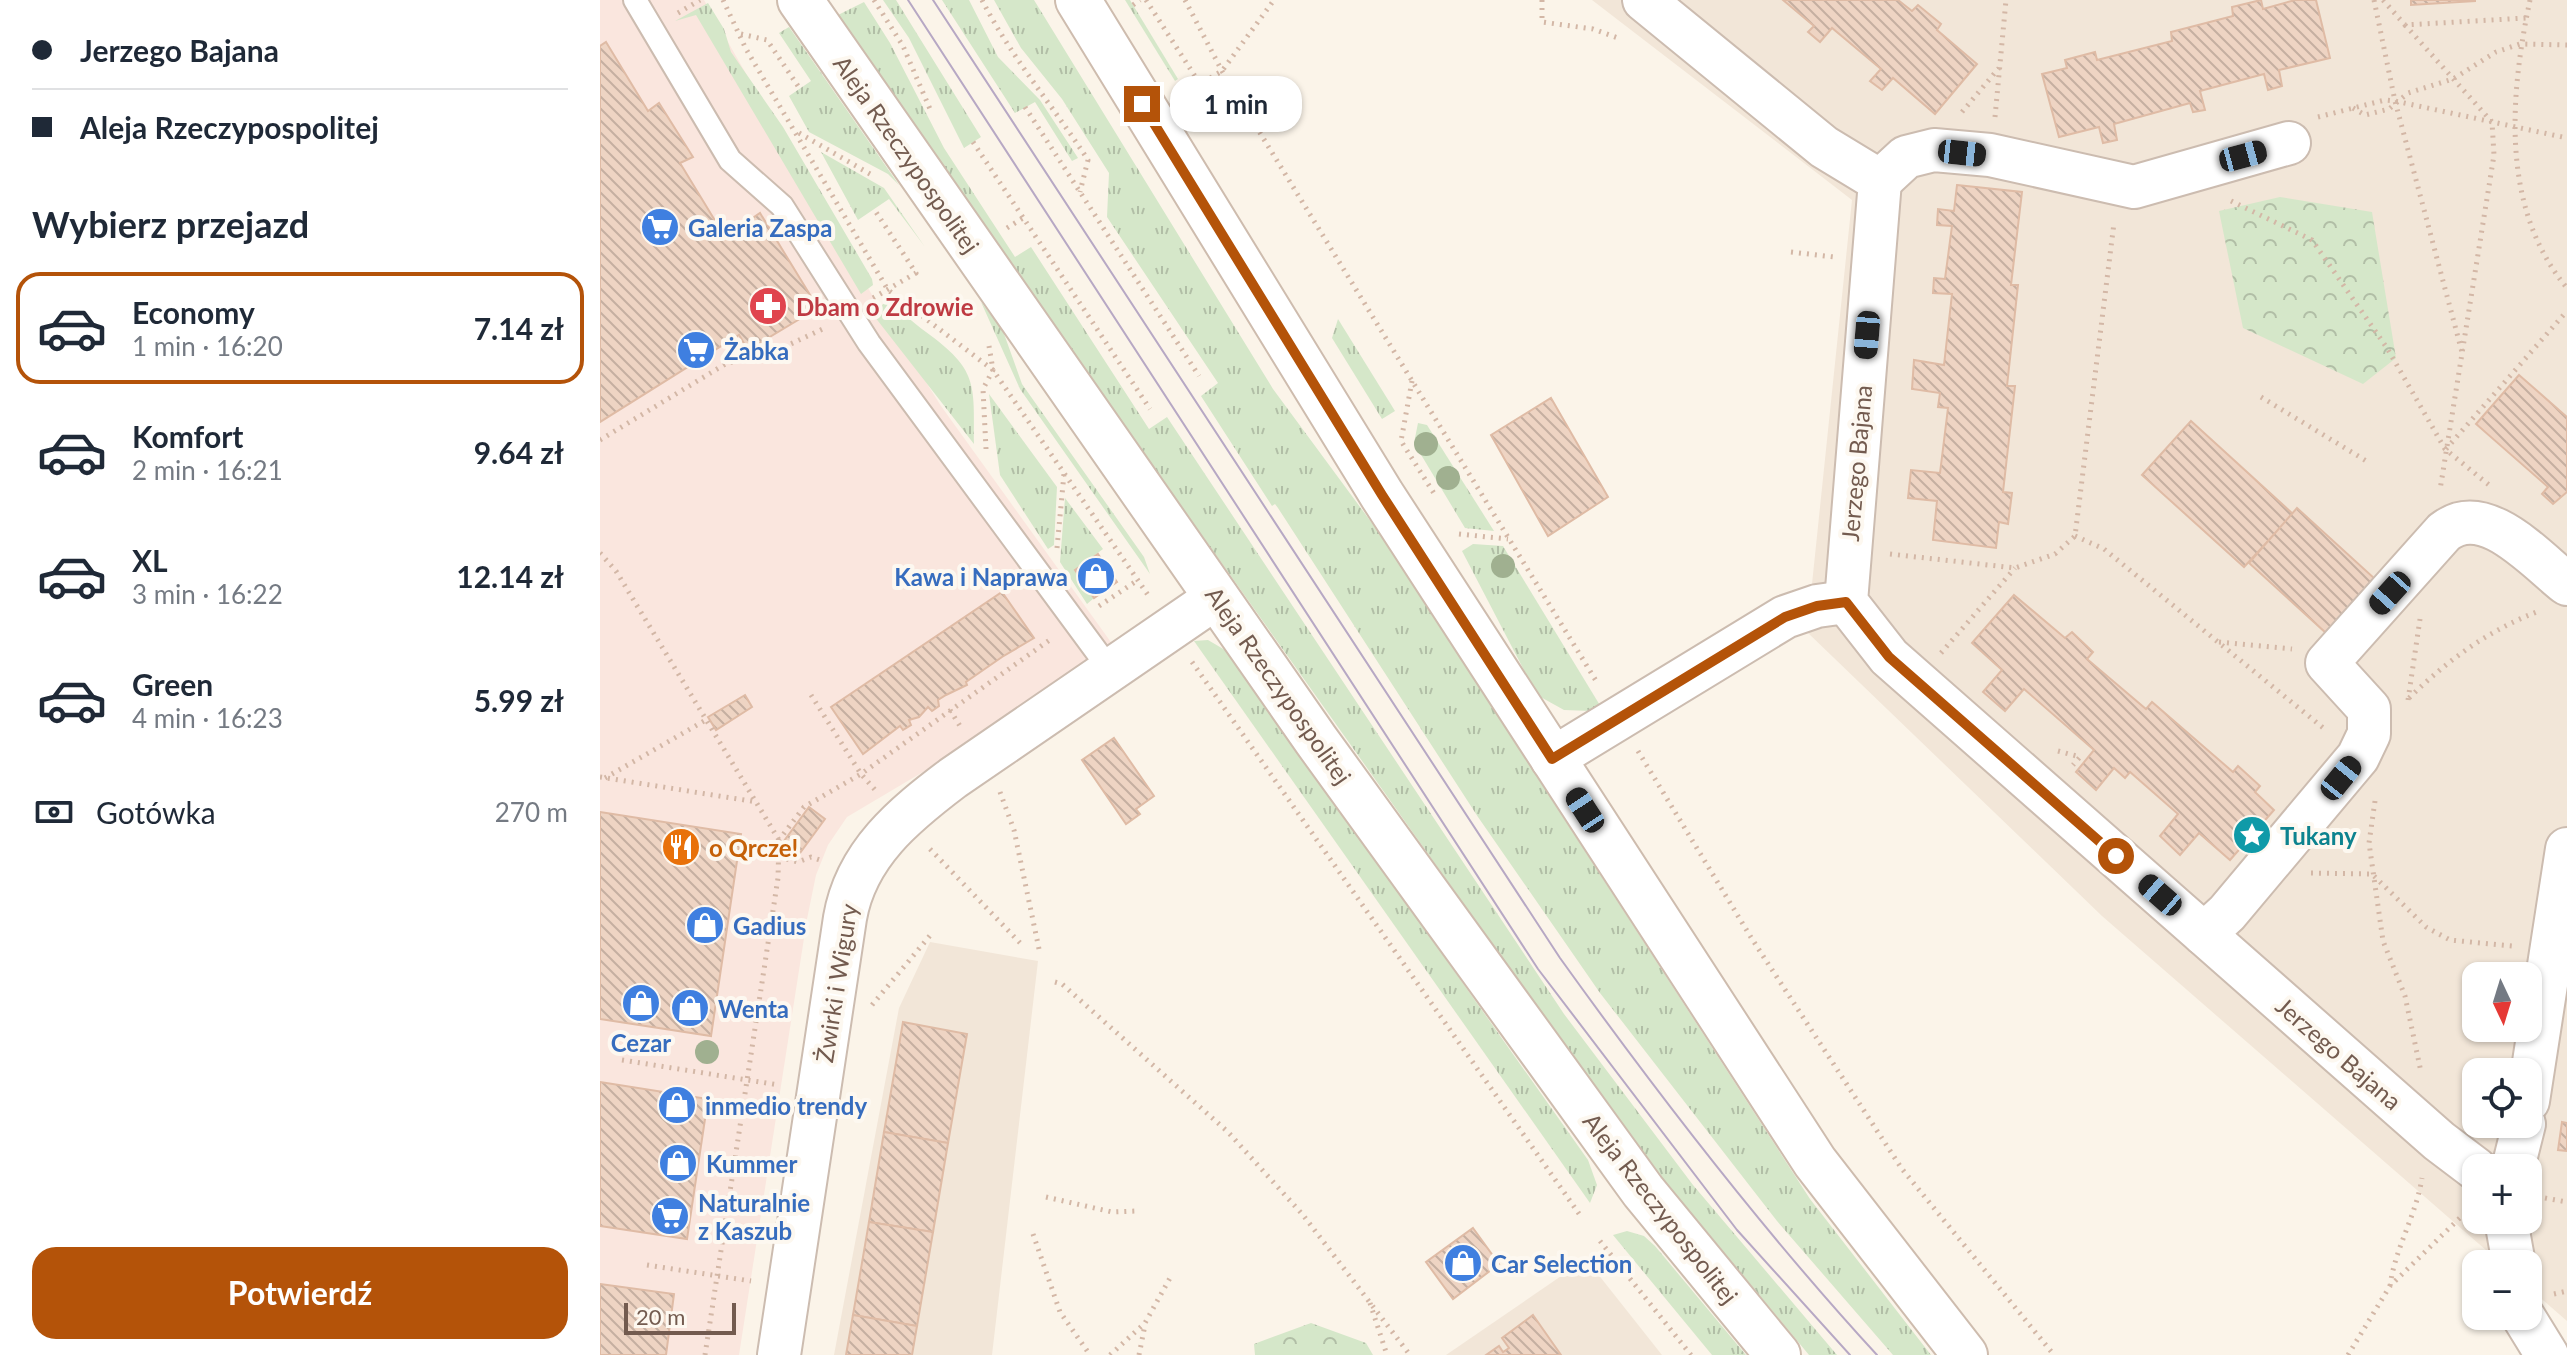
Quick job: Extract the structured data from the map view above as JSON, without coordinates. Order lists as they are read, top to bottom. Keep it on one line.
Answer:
{"streets":{"main road":["Aleja Rzeczypospolitej"],"street":["Jerzego Bajana","Żwirki i Wigury"]},"crossings":[["Aleja Rzeczypospolitej","Żwirki i Wigury"]],"places":{"supermarket":["Galeria Zaspa","Żabka","Naturalnie z Kaszub"],"pharmacy":["Dbam o Zdrowie"],"shop":["Kawa i Naprawa","Gadius","Cezar","Wenta","inmedio trendy","Kummer","Car Selection"],"place":["Tukany"],"restaurant":["o Qrcze!"]},"scale_bar":"20 m","north":"bottom","page":{"banner":["Jerzego Bajana","Aleja Rzeczypospolitej"],"bubble":"1 min","heading":"Wybierz przejazd","list":[{"name":"Economy","note":"1 min · 16:20","value":"7.14 zł"},{"name":"Komfort","note":"2 min · 16:21","value":"9.64 zł"},{"name":"XL","note":"3 min · 16:22","value":"12.14 zł"},{"name":"Green","note":"4 min · 16:23","value":"5.99 zł"}],"pay":["Gotówka","270 m"],"map_buttons":["+","−"],"buttons":"Potwierdź","scale":"20 m"}}
